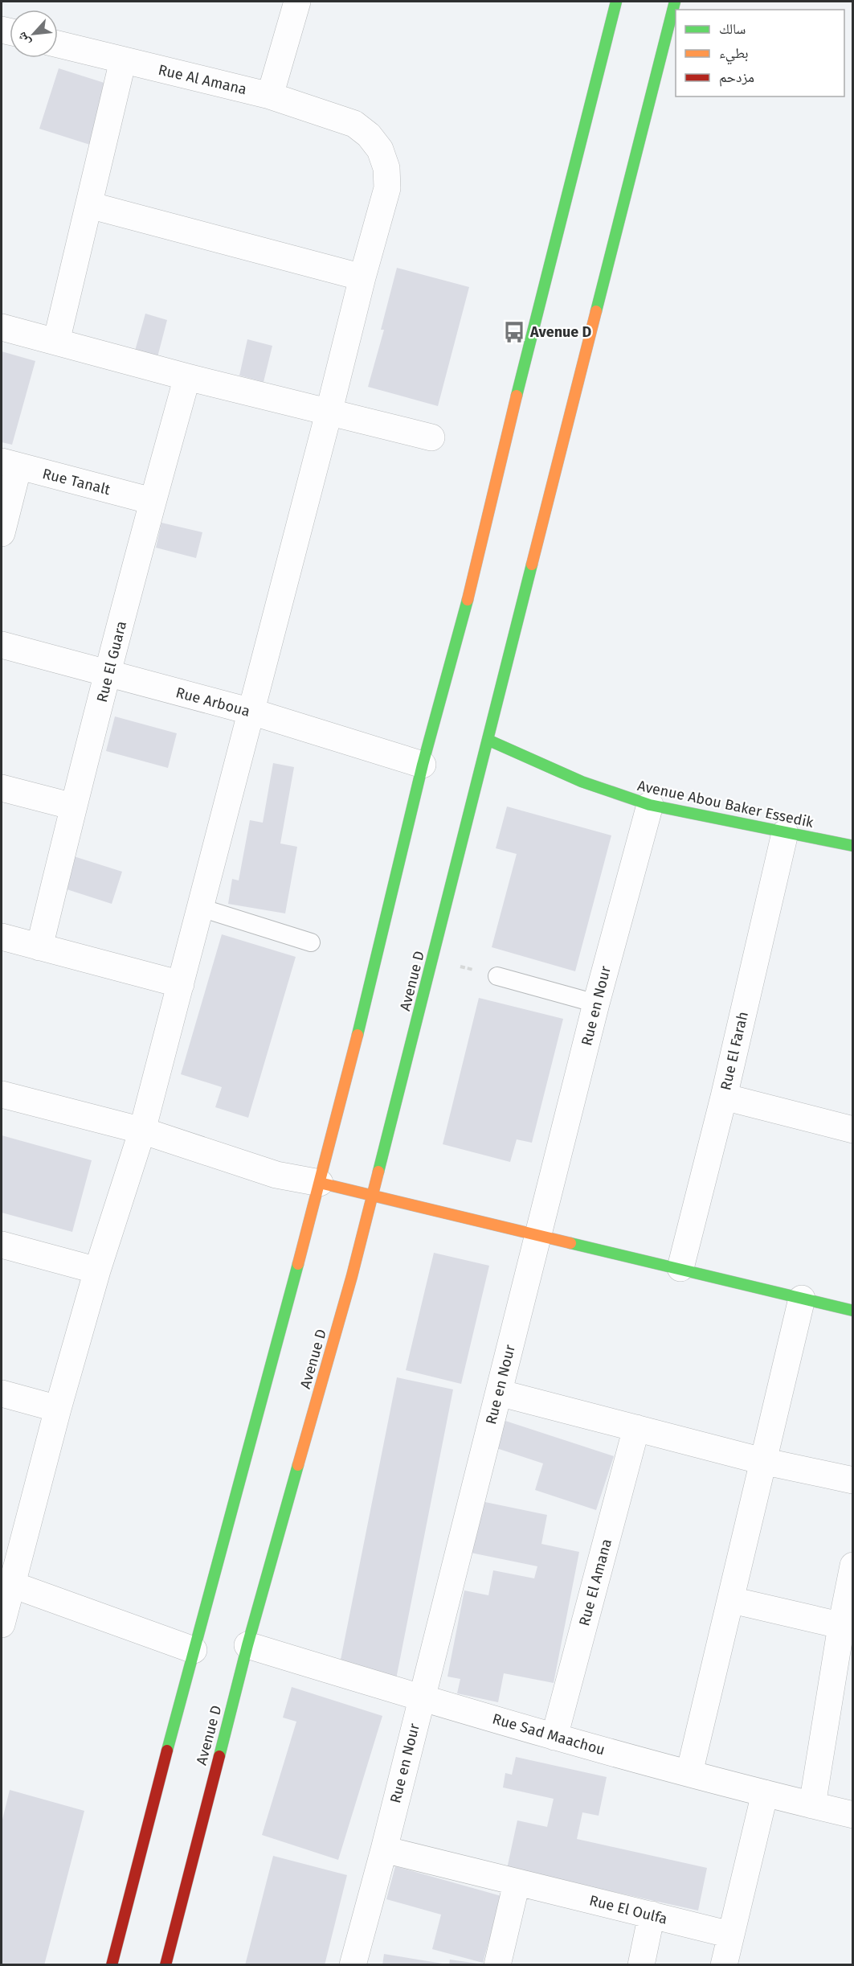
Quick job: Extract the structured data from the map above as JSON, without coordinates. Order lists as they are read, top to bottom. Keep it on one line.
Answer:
{"streets":{"main road":["Avenue Abou Baker Essedik","Avenue D"],"street":["Rue Al Amana","Rue Tanalt","Rue El Guara","Rue Arboua","Rue en Nour","Rue El Farah","Rue El Amana","Rue Sad Maachou","Rue El Oulfa"]},"crossings":[["Rue Tanalt","Rue El Guara"],["Rue El Guara","Rue Arboua"],["Avenue Abou Baker Essedik","Avenue D"],["Avenue Abou Baker Essedik","Rue en Nour"],["Avenue Abou Baker Essedik","Rue El Farah"],["Avenue D","Rue Sad Maachou"],["Rue en Nour","Rue Sad Maachou"],["Rue en Nour","Rue El Oulfa"],["Rue El Amana","Rue Sad Maachou"]],"places":{"bus stop":["Avenue D"]},"legend":["سالك","بطيء","مزدحم"],"north":"bottom left"}
